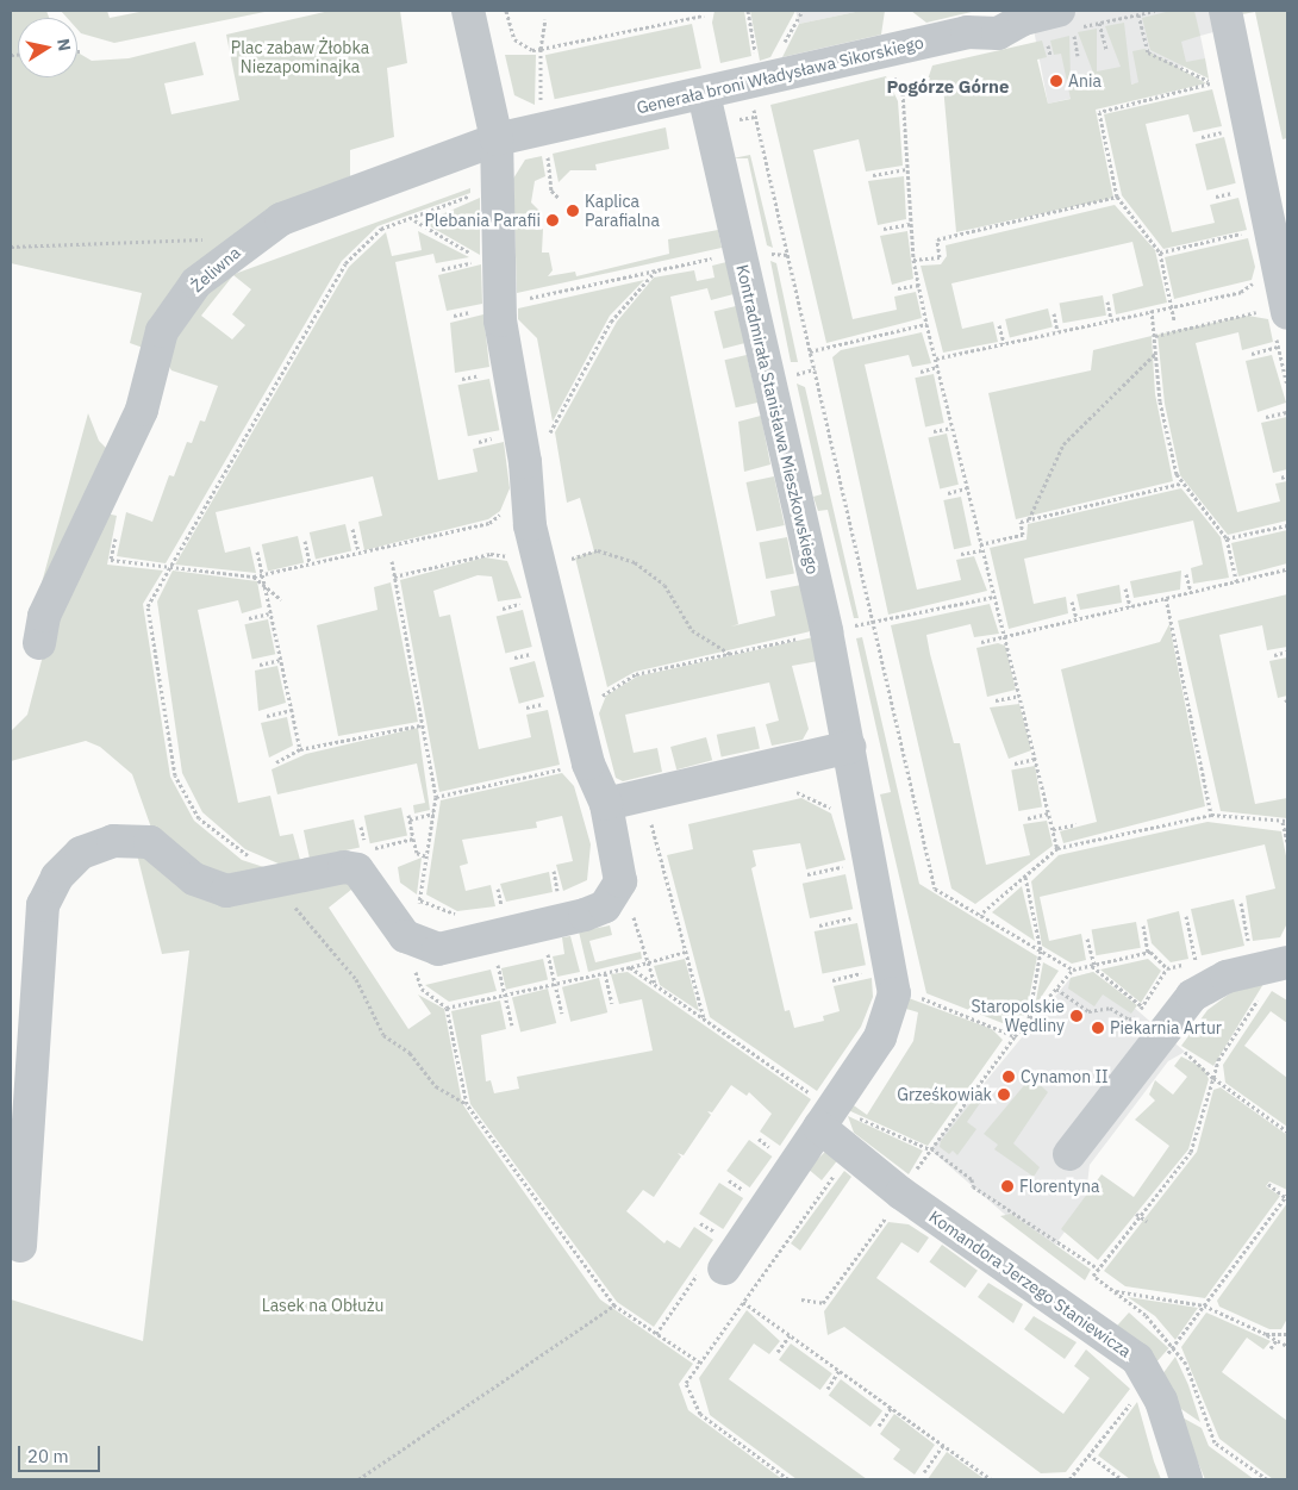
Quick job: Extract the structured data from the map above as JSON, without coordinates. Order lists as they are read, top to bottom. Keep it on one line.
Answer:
{"streets":{"street":["Generała broni Władysława Sikorskiego","Żeliwna","Kontradmirała Stanisława Mieszkowskiego","Komandora Jerzego Staniewicza"]},"crossings":[["Generała broni Władysława Sikorskiego","Żeliwna"],["Generała broni Władysława Sikorskiego","Kontradmirała Stanisława Mieszkowskiego"]],"districts":["Pogórze Górne"],"parks":["Plac zabaw Żłobka Niezapominajka","Lasek na Obłużu"],"places":["Ania","Kaplica Parafialna","Plebania Parafii","Staropolskie Wędliny","Piekarnia Artur","Cynamon II","Grześkowiak","Florentyna"],"scale_bar":"20 m","north":"right"}
